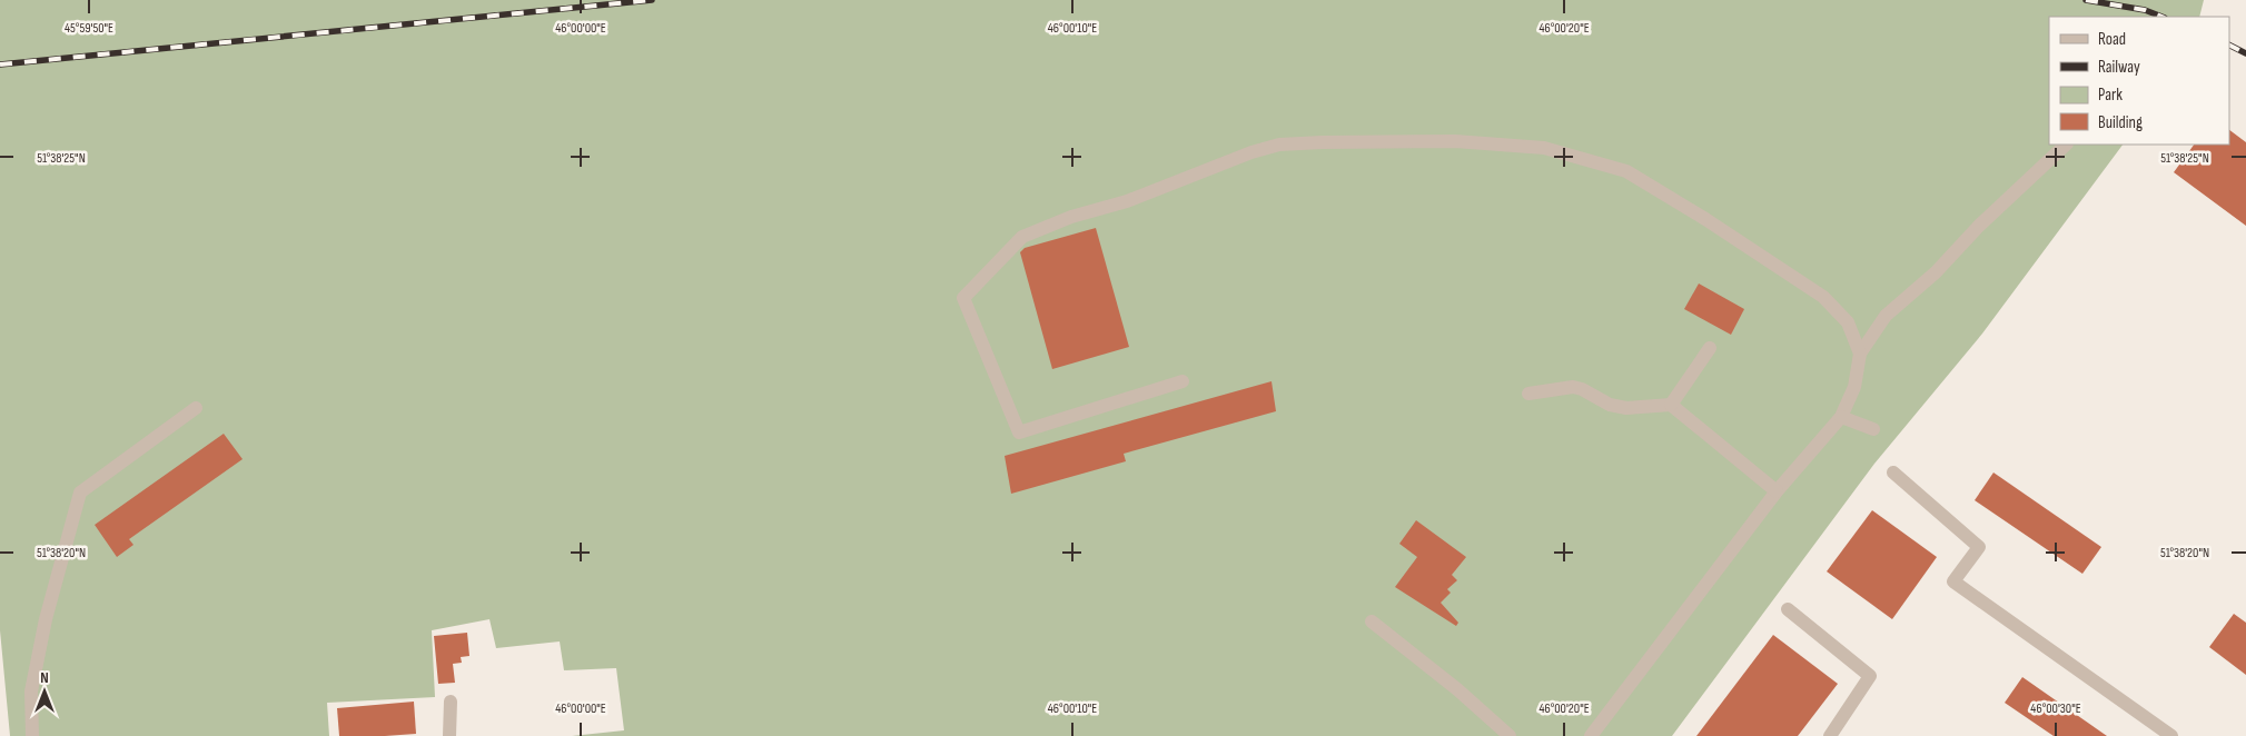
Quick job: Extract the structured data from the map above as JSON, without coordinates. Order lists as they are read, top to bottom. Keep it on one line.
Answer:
{"legend":["Road","Railway","Park","Building"],"north":"top","coordinates":["45°59'50\"E","46°00'00\"E","46°00'10\"E","46°00'20\"E","51°38'25\"N","51°38'20\"N","46°00'30\"E"]}
